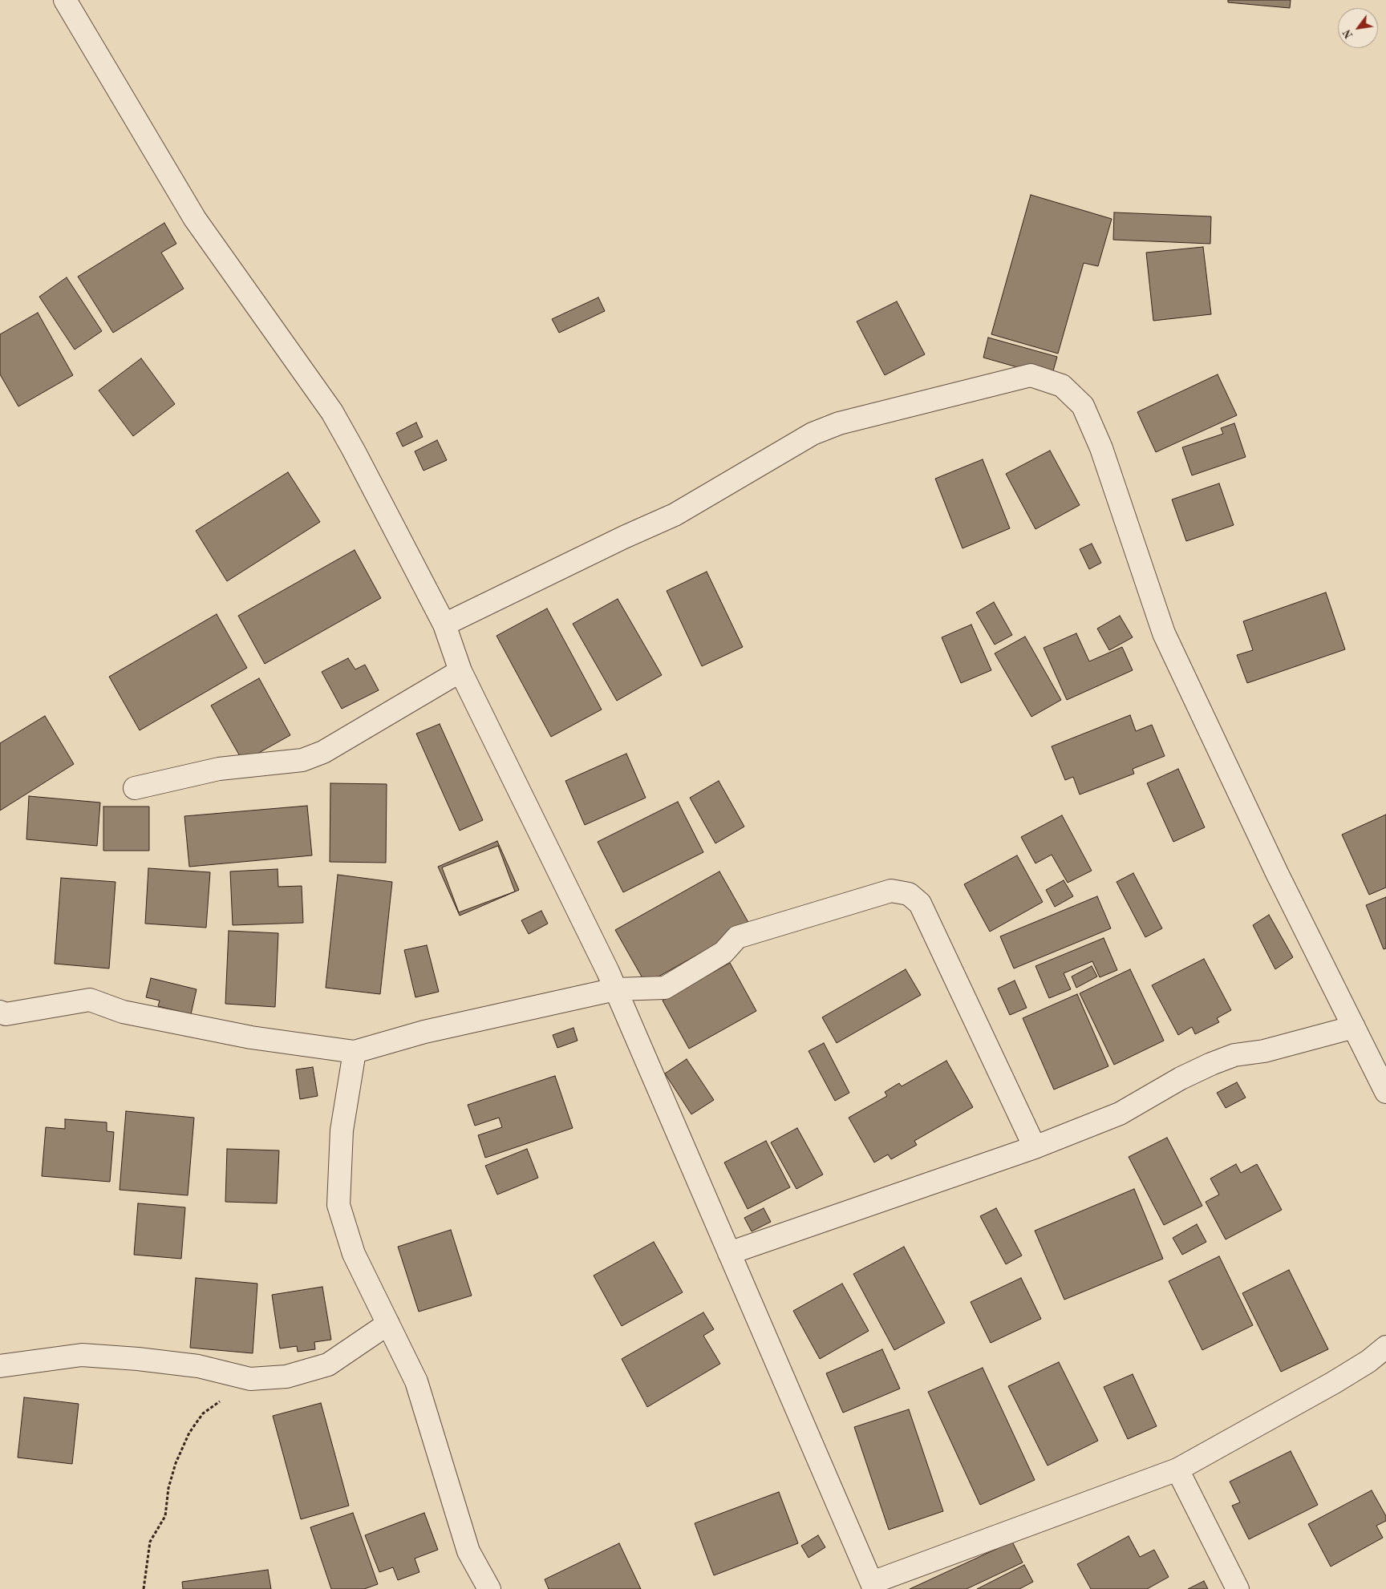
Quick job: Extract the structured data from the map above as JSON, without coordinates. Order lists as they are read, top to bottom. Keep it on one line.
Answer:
{"north":"bottom left"}
